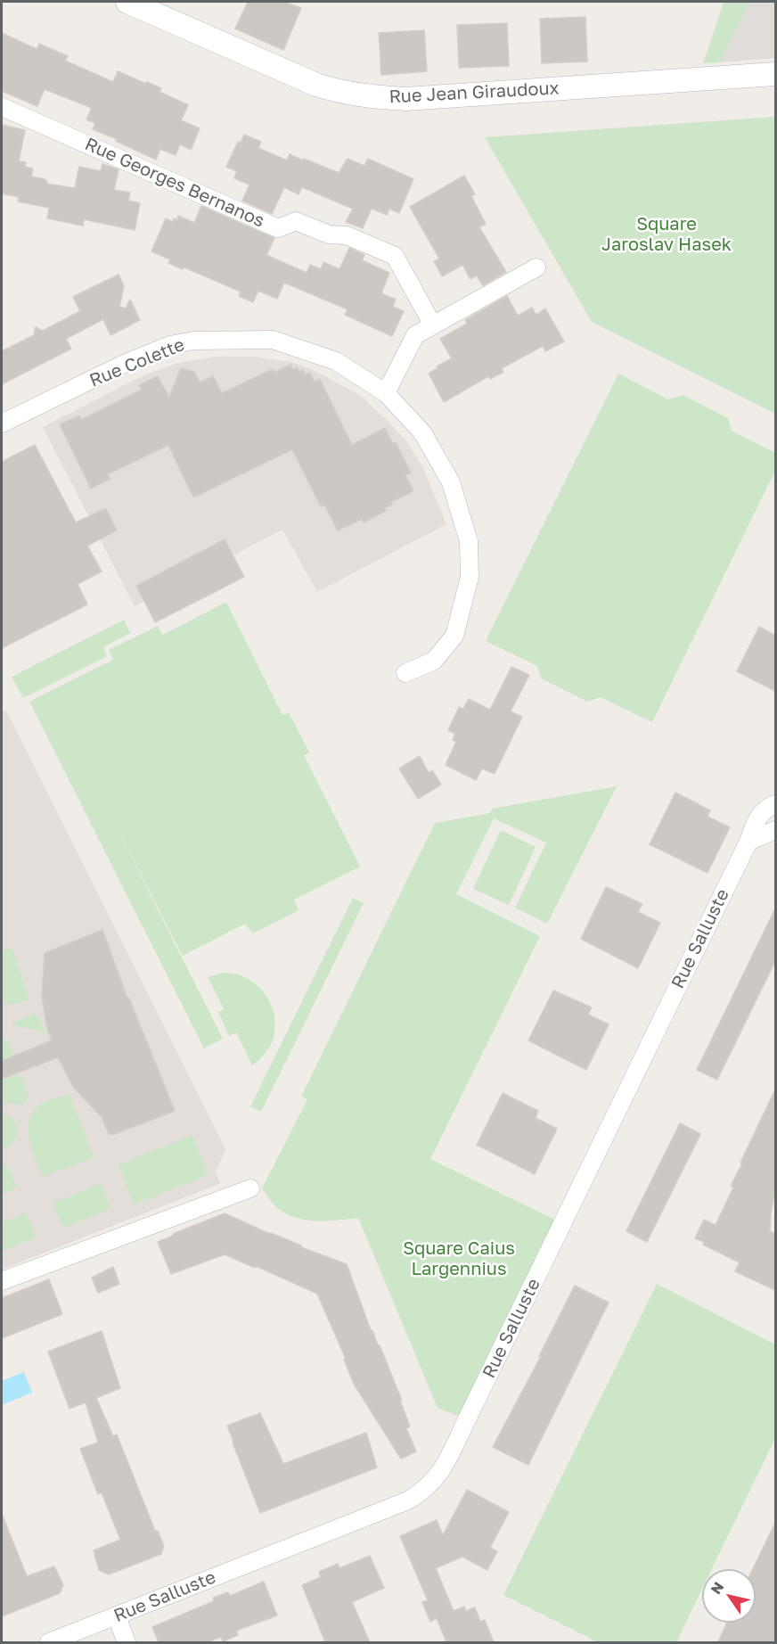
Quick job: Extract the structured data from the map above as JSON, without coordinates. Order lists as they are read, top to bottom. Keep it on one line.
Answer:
{"streets":{"street":["Rue Jean Giraudoux","Rue Georges Bernanos","Rue Colette","Rue Salluste"]},"parks":["Square Jaroslav Hasek","Square Caius Largennius"],"north":"top left"}
